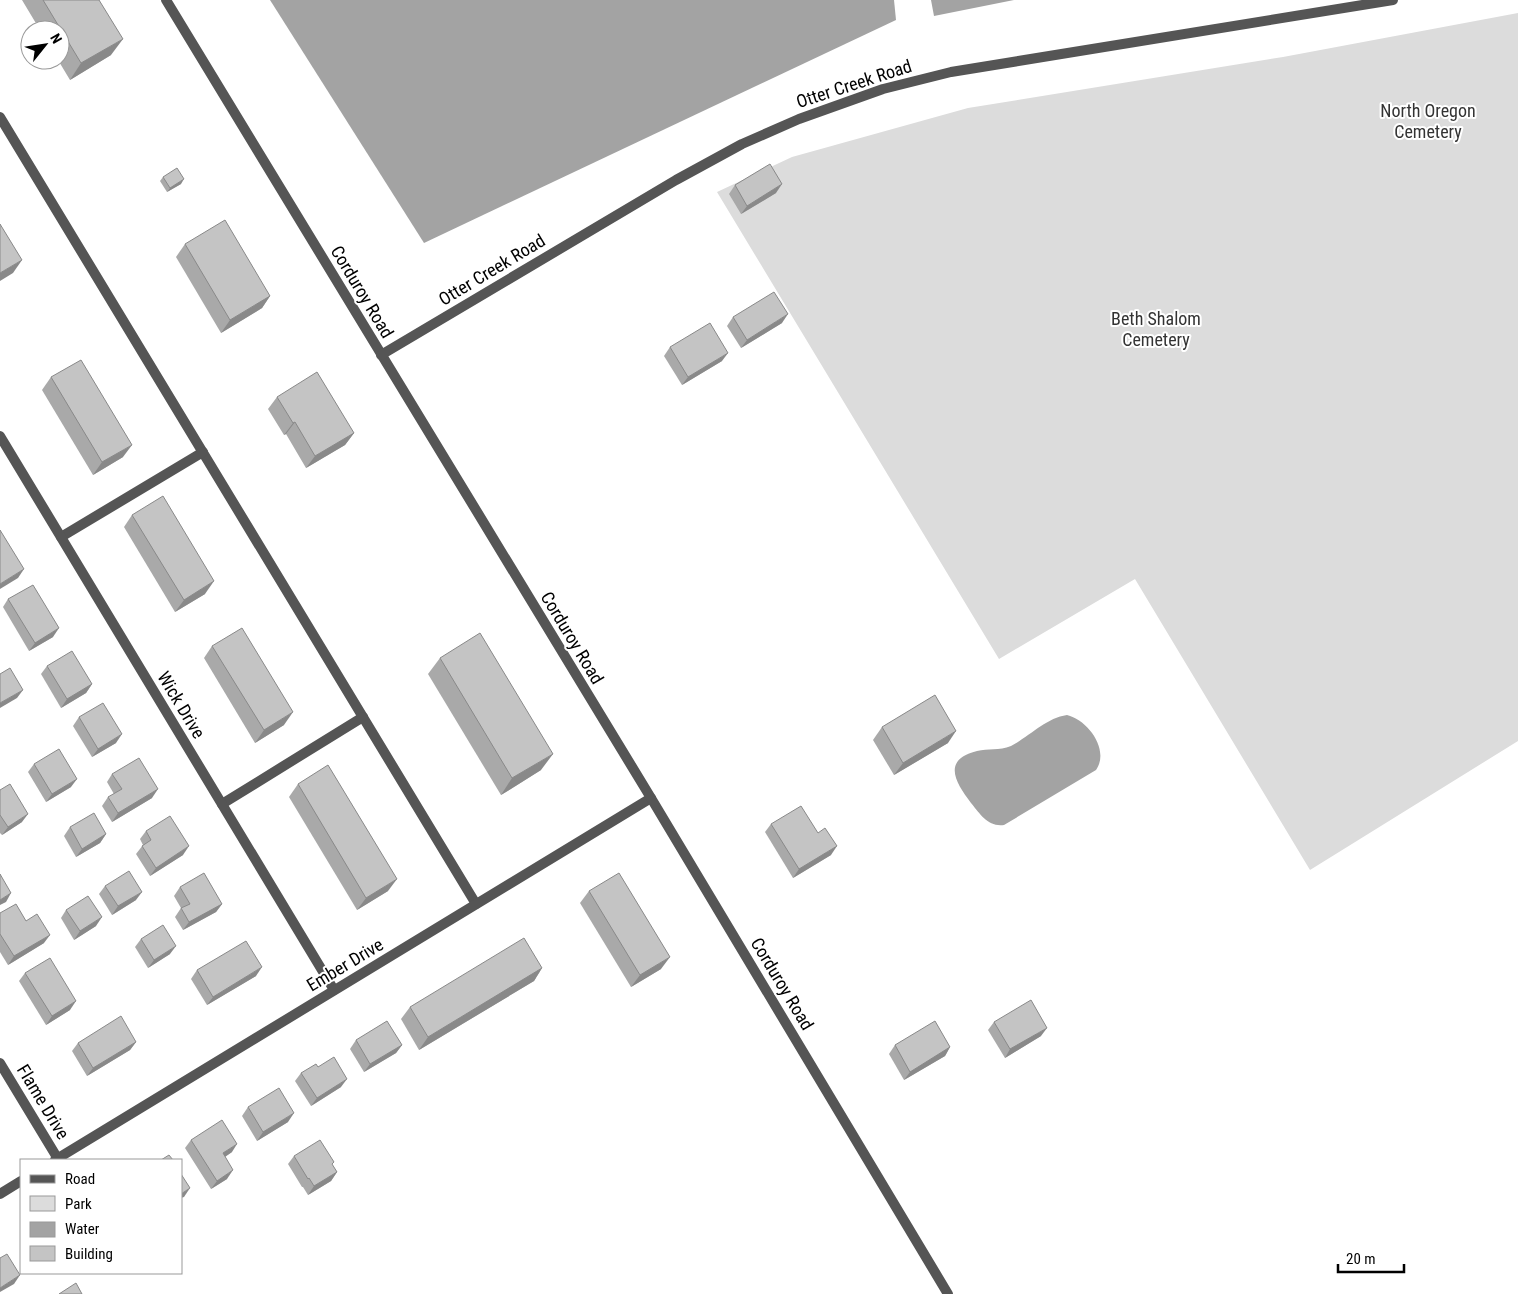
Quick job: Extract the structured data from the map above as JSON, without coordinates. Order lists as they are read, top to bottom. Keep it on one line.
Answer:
{"streets":{"street":["Otter Creek Road","Corduroy Road","Wick Drive","Ember Drive","Flame Drive"]},"crossings":[["Otter Creek Road","Corduroy Road"],["Corduroy Road","Ember Drive"],["Wick Drive","Ember Drive"],["Ember Drive","Flame Drive"]],"parks":["North Oregon Cemetery","Beth Shalom Cemetery"],"legend":["Road","Park","Water","Building"],"scale_bar":"20 m","north":"top right"}
